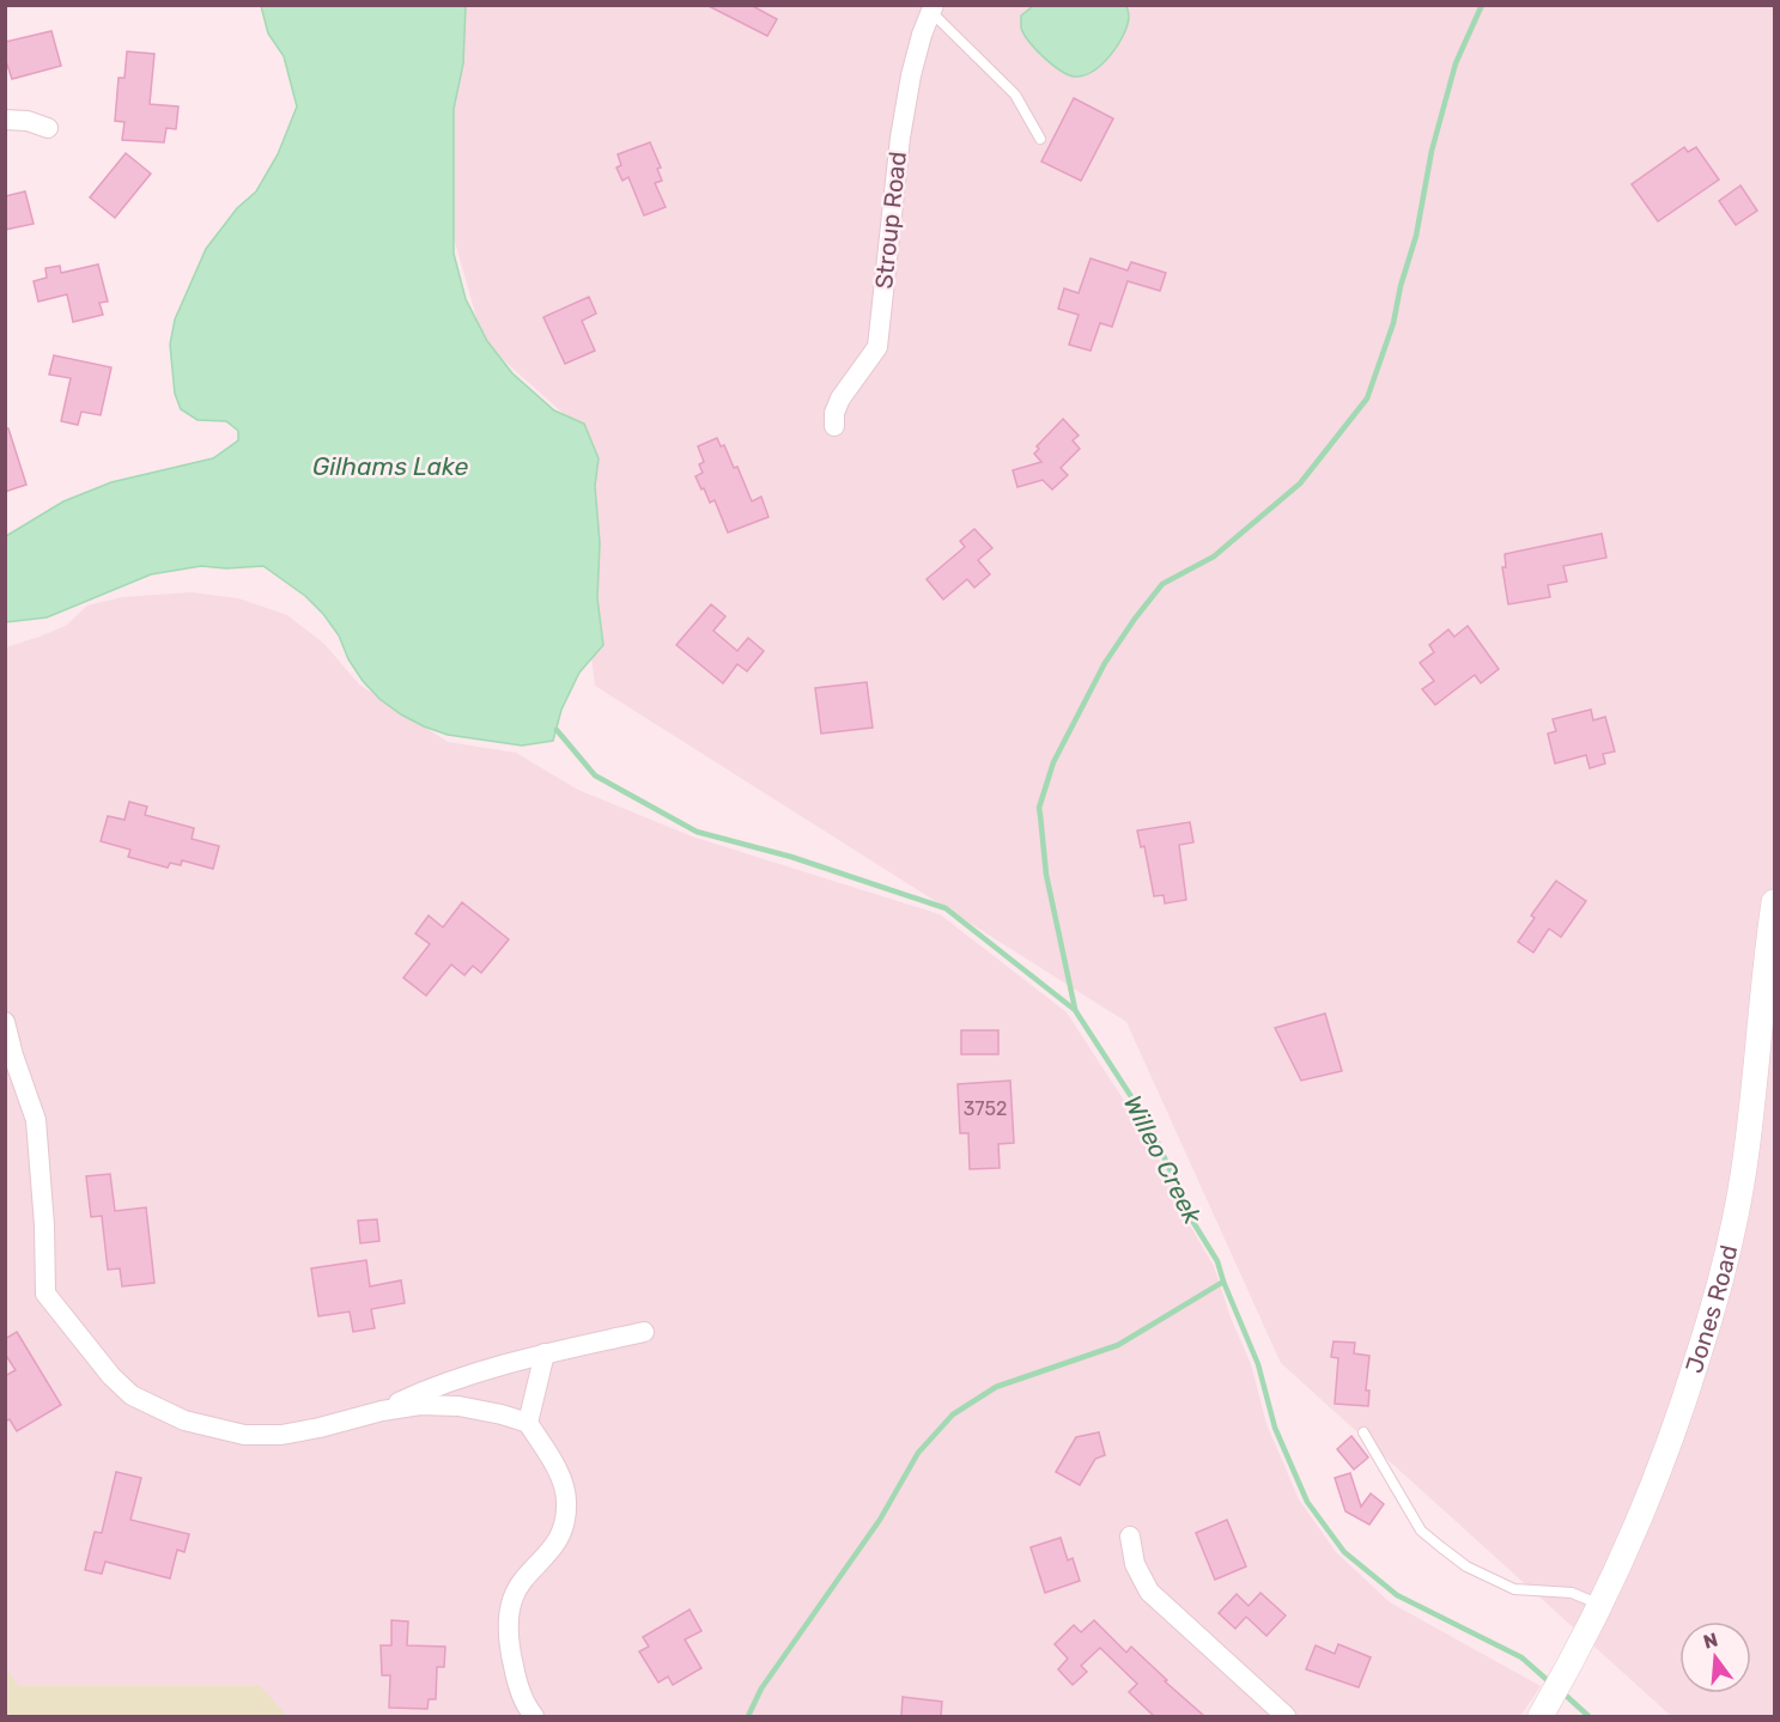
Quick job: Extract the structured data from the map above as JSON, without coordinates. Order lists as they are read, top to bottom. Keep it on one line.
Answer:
{"streets":{"street":["Stroup Road","Jones Road"]},"water":["Gilhams Lake","Willeo Creek"],"house_numbers":["3752"],"north":"top"}
